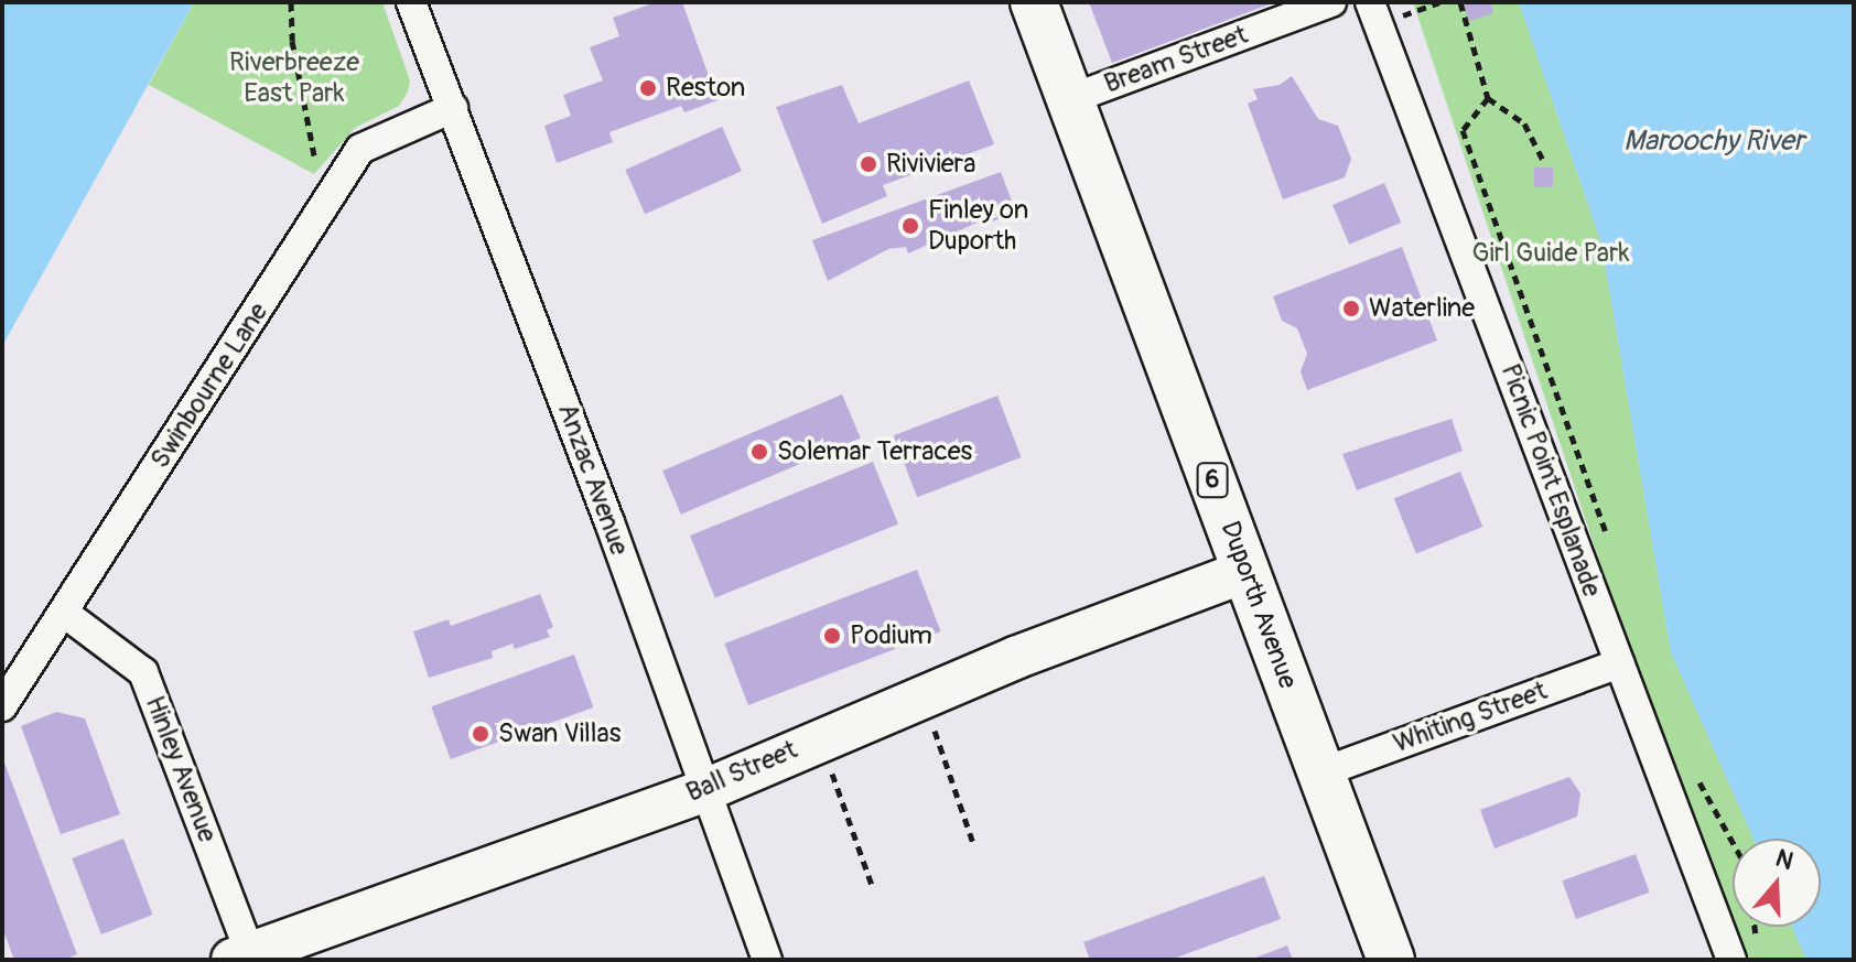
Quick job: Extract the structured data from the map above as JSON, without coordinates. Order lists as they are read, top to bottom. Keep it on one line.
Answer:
{"streets":{"main road":["6","Duporth Avenue","Ball Street"],"street":["Bream Street","Swinbourne Lane","Anzac Avenue","Picnic Point Esplanade","Whiting Street","Hinley Avenue"]},"crossings":[["Bream Street","Duporth Avenue"],["Swinbourne Lane","Anzac Avenue"],["Swinbourne Lane","Hinley Avenue"],["Anzac Avenue","Ball Street"],["Picnic Point Esplanade","Whiting Street"],["Duporth Avenue","Whiting Street"],["Duporth Avenue","Ball Street"],["Hinley Avenue","Ball Street"]],"water":["Maroochy River"],"parks":["Riverbreeze East Park","Girl Guide Park"],"places":["Reston","Riviviera","Finley on Duporth","Waterline","Solemar Terraces","Podium","Swan Villas"],"north":"top"}
